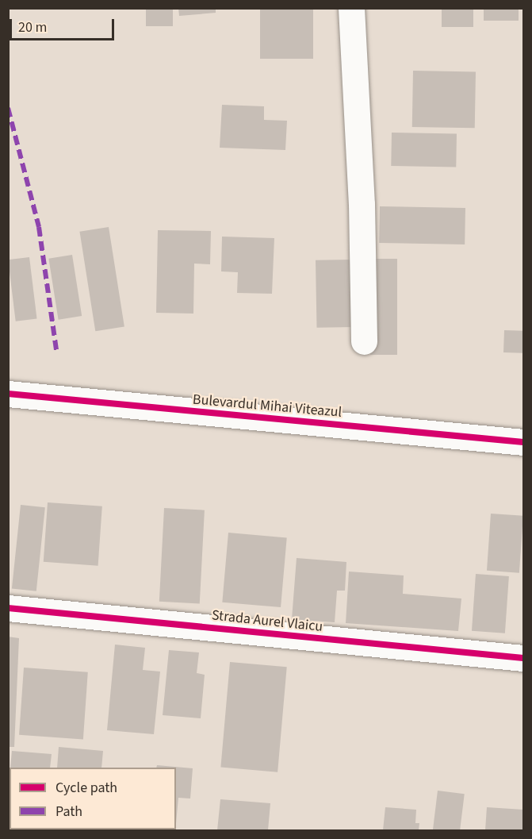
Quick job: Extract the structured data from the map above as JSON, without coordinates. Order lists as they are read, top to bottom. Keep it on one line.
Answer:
{"streets":{"street":["Bulevardul Mihai Viteazul","Strada Aurel Vlaicu"]},"legend":["Cycle path","Path"],"scale_bar":"20 m"}
